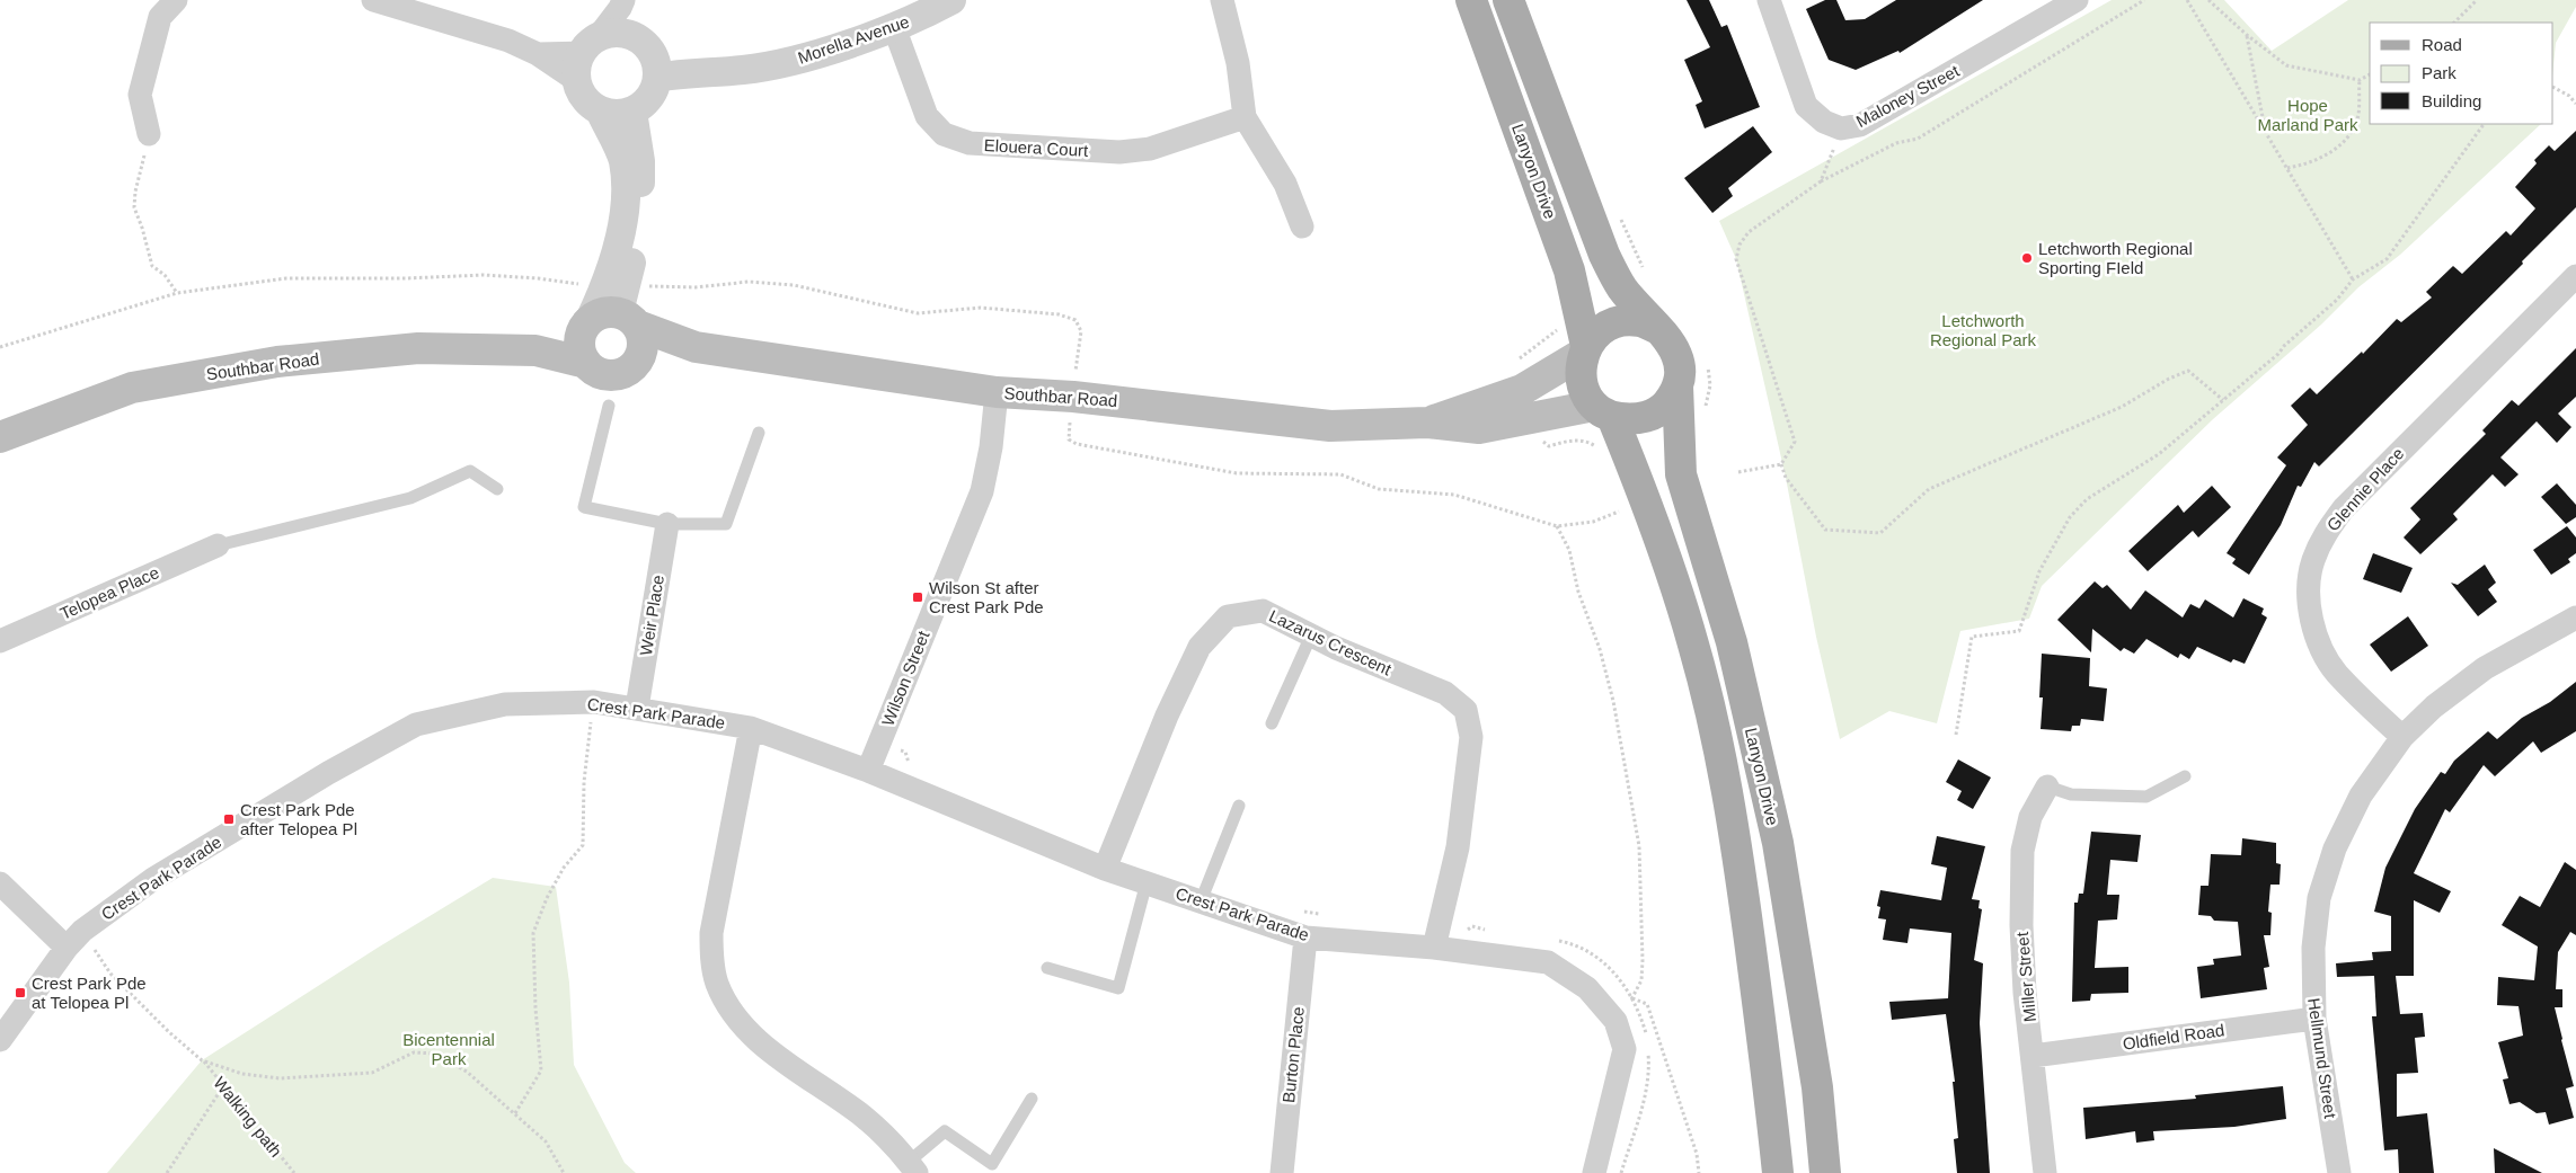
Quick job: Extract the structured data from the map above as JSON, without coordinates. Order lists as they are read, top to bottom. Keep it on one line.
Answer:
{"streets":{"main road":["Lanyon Drive","Southbar Road"],"street":["Morella Avenue","Maloney Street","Elouera Court","Glennie Place","Telopea Place","Weir Place","Lazarus Crescent","Wilson Street","Crest Park Parade","Miller Street","Oldfield Road","Burton Place","Hellmund Street"],"path":["Walking path"]},"crossings":[["Morella Avenue","Elouera Court"],["Lanyon Drive","Southbar Road"],["Southbar Road","Wilson Street"],["Glennie Place","Hellmund Street"],["Weir Place","Crest Park Parade"],["Lazarus Crescent","Crest Park Parade"],["Wilson Street","Crest Park Parade"],["Crest Park Parade","Burton Place"],["Miller Street","Oldfield Road"],["Oldfield Road","Hellmund Street"]],"parks":["Hope Marland Park","Letchworth Regional Park","Bicentennial Park"],"places":{"other":["Letchworth Regional Sporting FIeld"],"transit":["Wilson St after Crest Park Pde","Crest Park Pde after Telopea Pl","Crest Park Pde at Telopea Pl"]},"legend":["Road","Park","Building"]}
